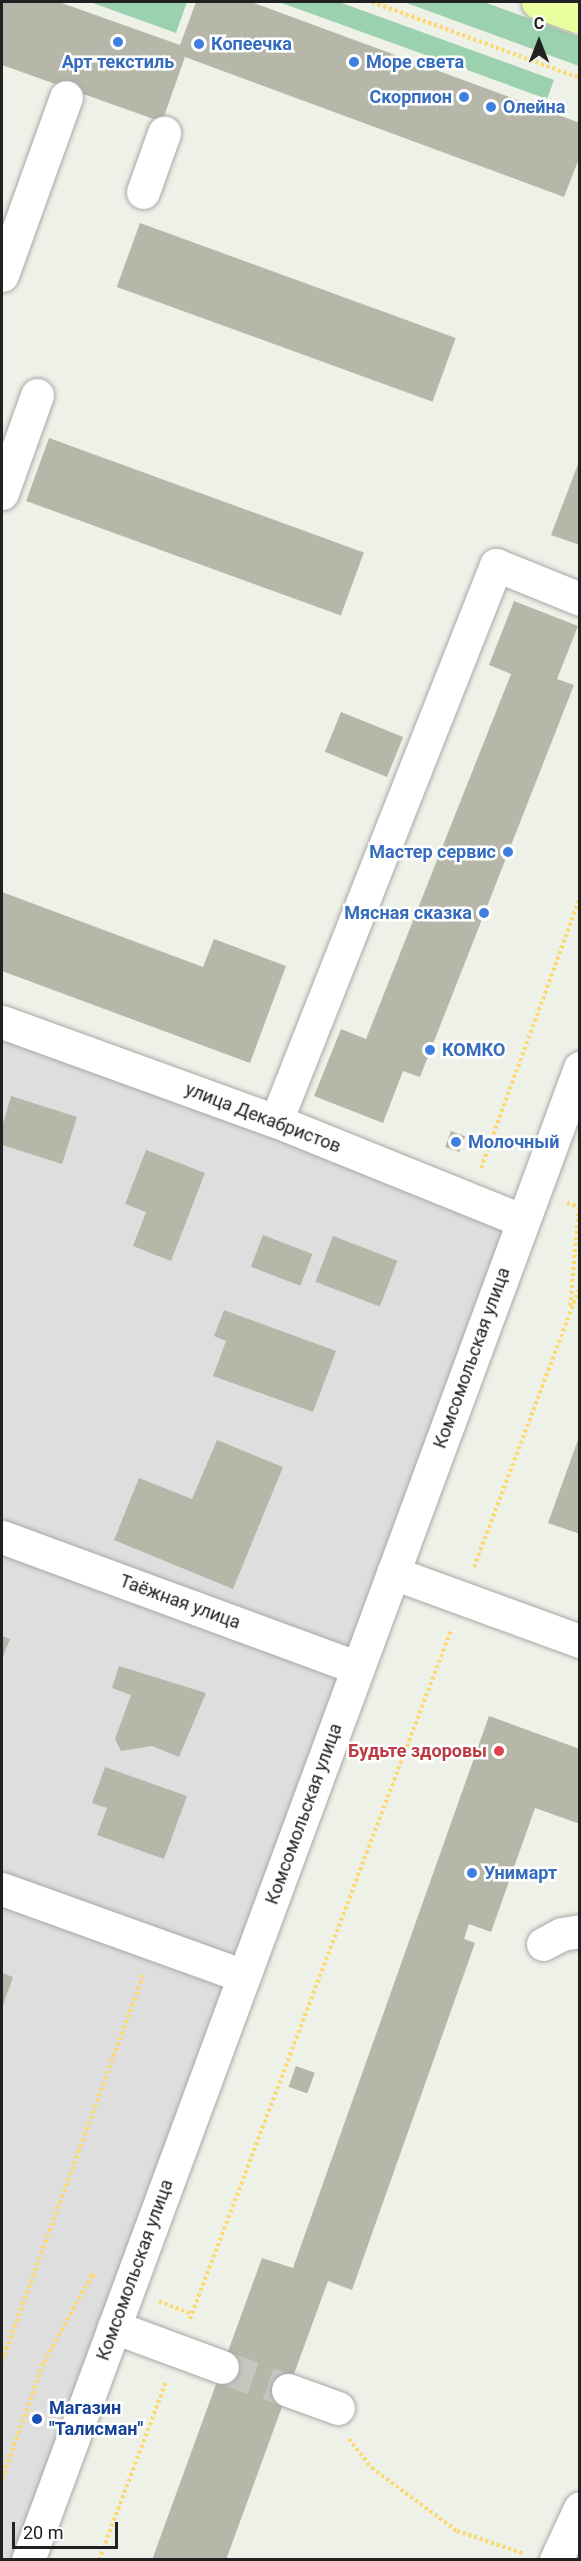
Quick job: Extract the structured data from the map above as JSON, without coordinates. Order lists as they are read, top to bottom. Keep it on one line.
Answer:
{"streets":{"street":["улица Декабристов","Комсомольская улица","Таёжная улица"]},"crossings":[["улица Декабристов","Комсомольская улица"],["Комсомольская улица","Таёжная улица"]],"places":["Арт текстиль","Копеечка","Море света","Скорпион","Олейна","Мастер сервис","Мясная сказка","КОМКО","Молочный","Будьте здоровы","Унимарт","Магазин \"Талисман\""],"scale_bar":"20 m","north":"top"}
